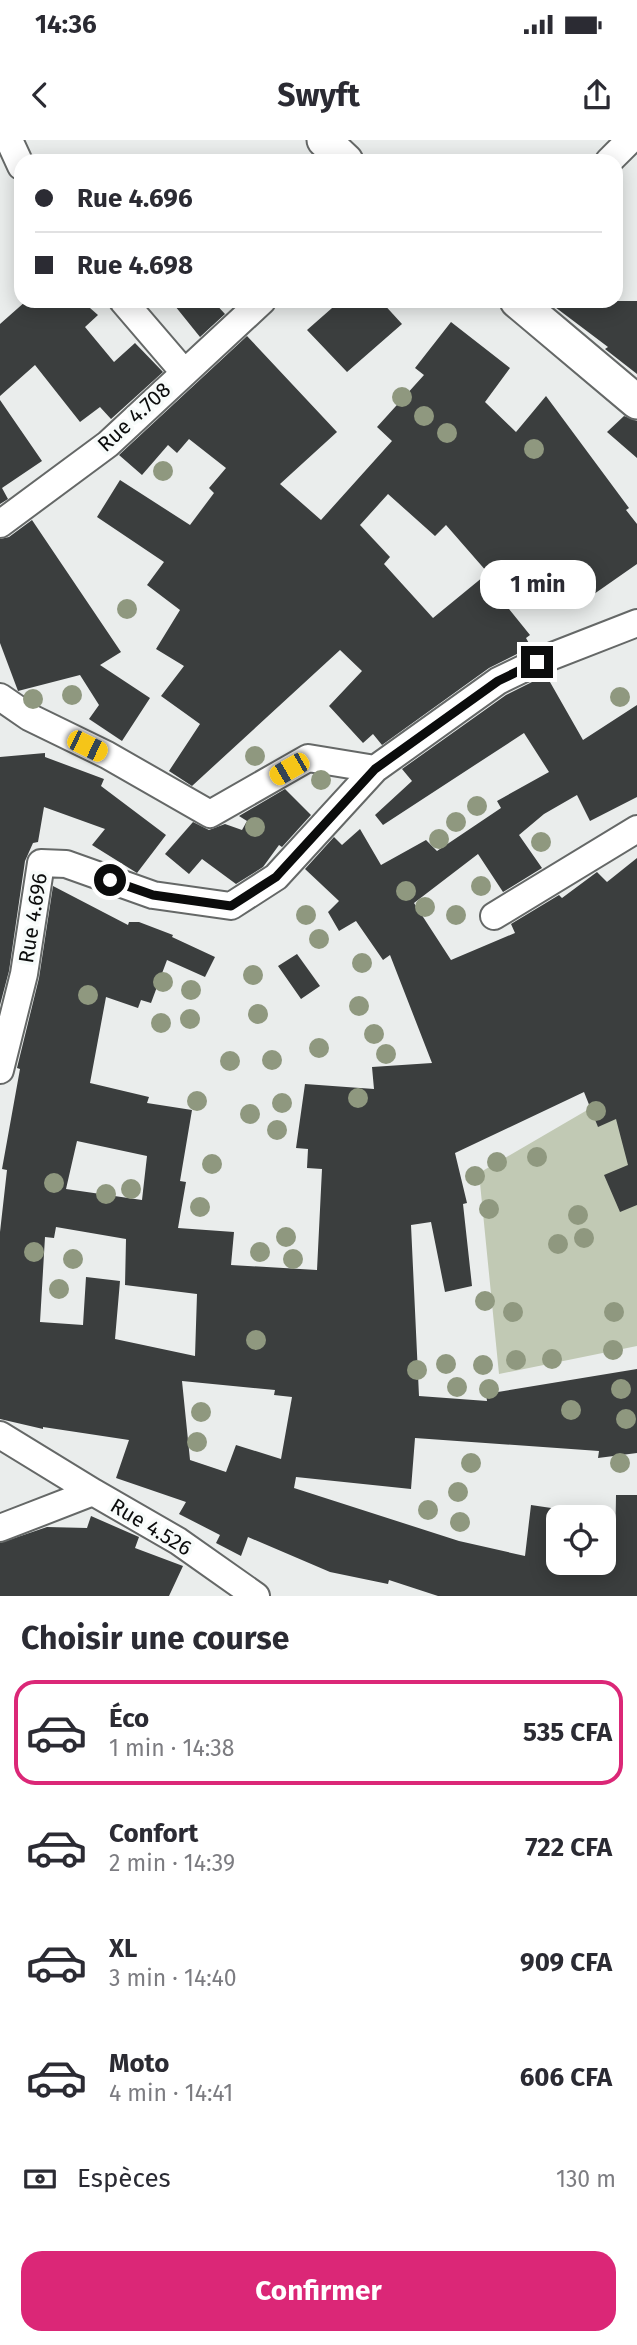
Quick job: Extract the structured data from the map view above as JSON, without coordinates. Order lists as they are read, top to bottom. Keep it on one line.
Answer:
{"streets":{"street":["Rue 4.708","Rue 4.696","Rue 4.526"]},"page":{"status":"14:36","header":"Swyft","banner":["Rue 4.696","Rue 4.698"],"bubble":"1 min","heading":"Choisir une course","list":[{"name":"Éco","note":"1 min · 14:38","value":"535 CFA"},{"name":"Confort","note":"2 min · 14:39","value":"722 CFA"},{"name":"XL","note":"3 min · 14:40","value":"909 CFA"},{"name":"Moto","note":"4 min · 14:41","value":"606 CFA"}],"pay":["Espèces","130 m"],"buttons":"Confirmer"}}
